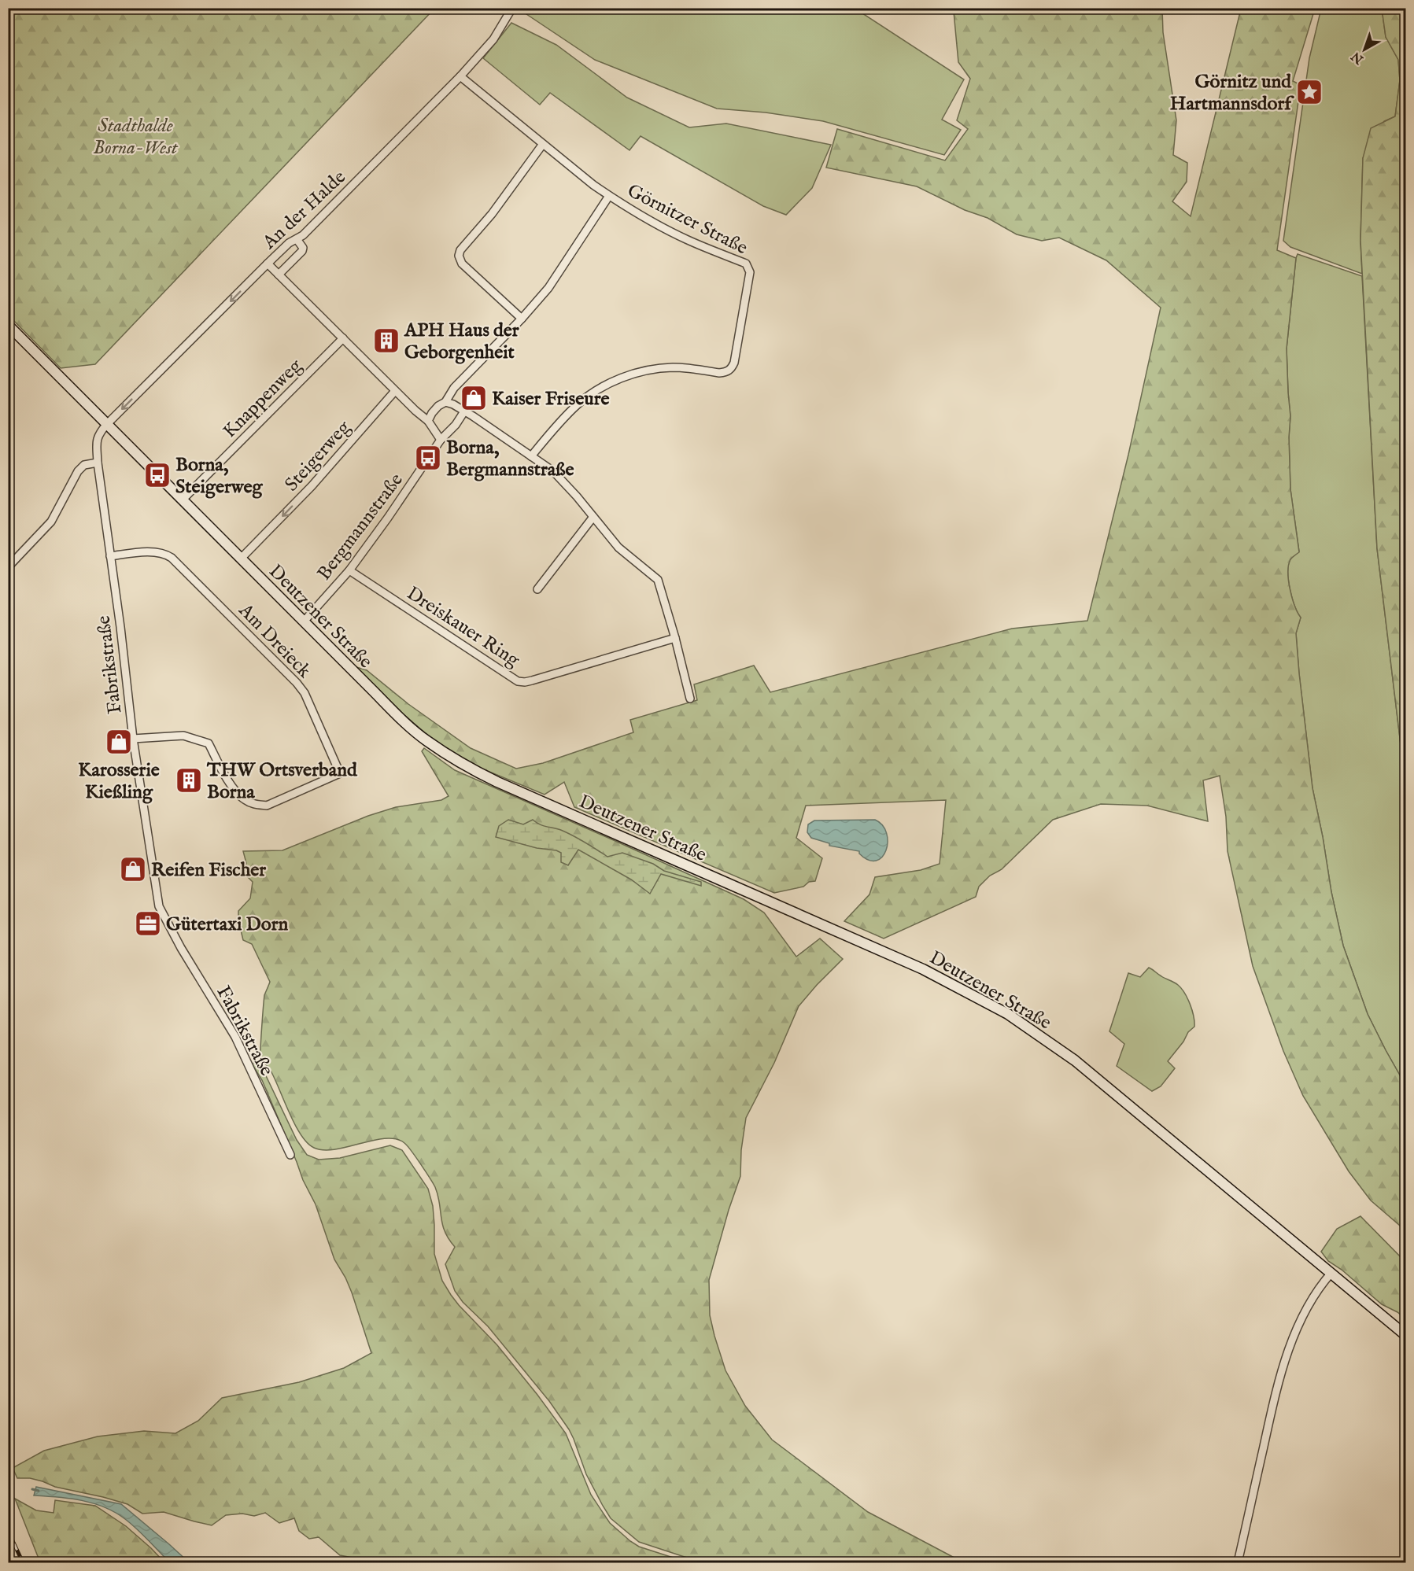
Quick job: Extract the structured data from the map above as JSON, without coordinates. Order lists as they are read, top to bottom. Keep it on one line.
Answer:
{"streets":{"main road":["Deutzener Straße"],"street":["An der Halde","Görnitzer Straße","Knappenweg","Steigerweg","Bergmannstraße","Dreiskauer Ring","Am Dreieck","Fabrikstraße"]},"crossings":[["An der Halde","Görnitzer Straße"],["An der Halde","Deutzener Straße"],["An der Halde","Fabrikstraße"],["Knappenweg","Deutzener Straße"],["Steigerweg","Deutzener Straße"],["Bergmannstraße","Deutzener Straße"],["Bergmannstraße","Dreiskauer Ring"],["Deutzener Straße","Fabrikstraße"],["Am Dreieck","Fabrikstraße"]],"one_way":["An der Halde","Steigerweg"],"parks":["Stadthalde Borna-West"],"places":{"place":["Görnitz und Hartmannsdorf"],"building":["APH Haus der Geborgenheit","THW Ortsverband Borna"],"shop":["Kaiser Friseure","Karosserie Kießling","Reifen Fischer"],"bus stop":["Borna, Bergmannstraße","Borna, Steigerweg"],"office":["Gütertaxi Dorn"]},"north":"bottom left"}
